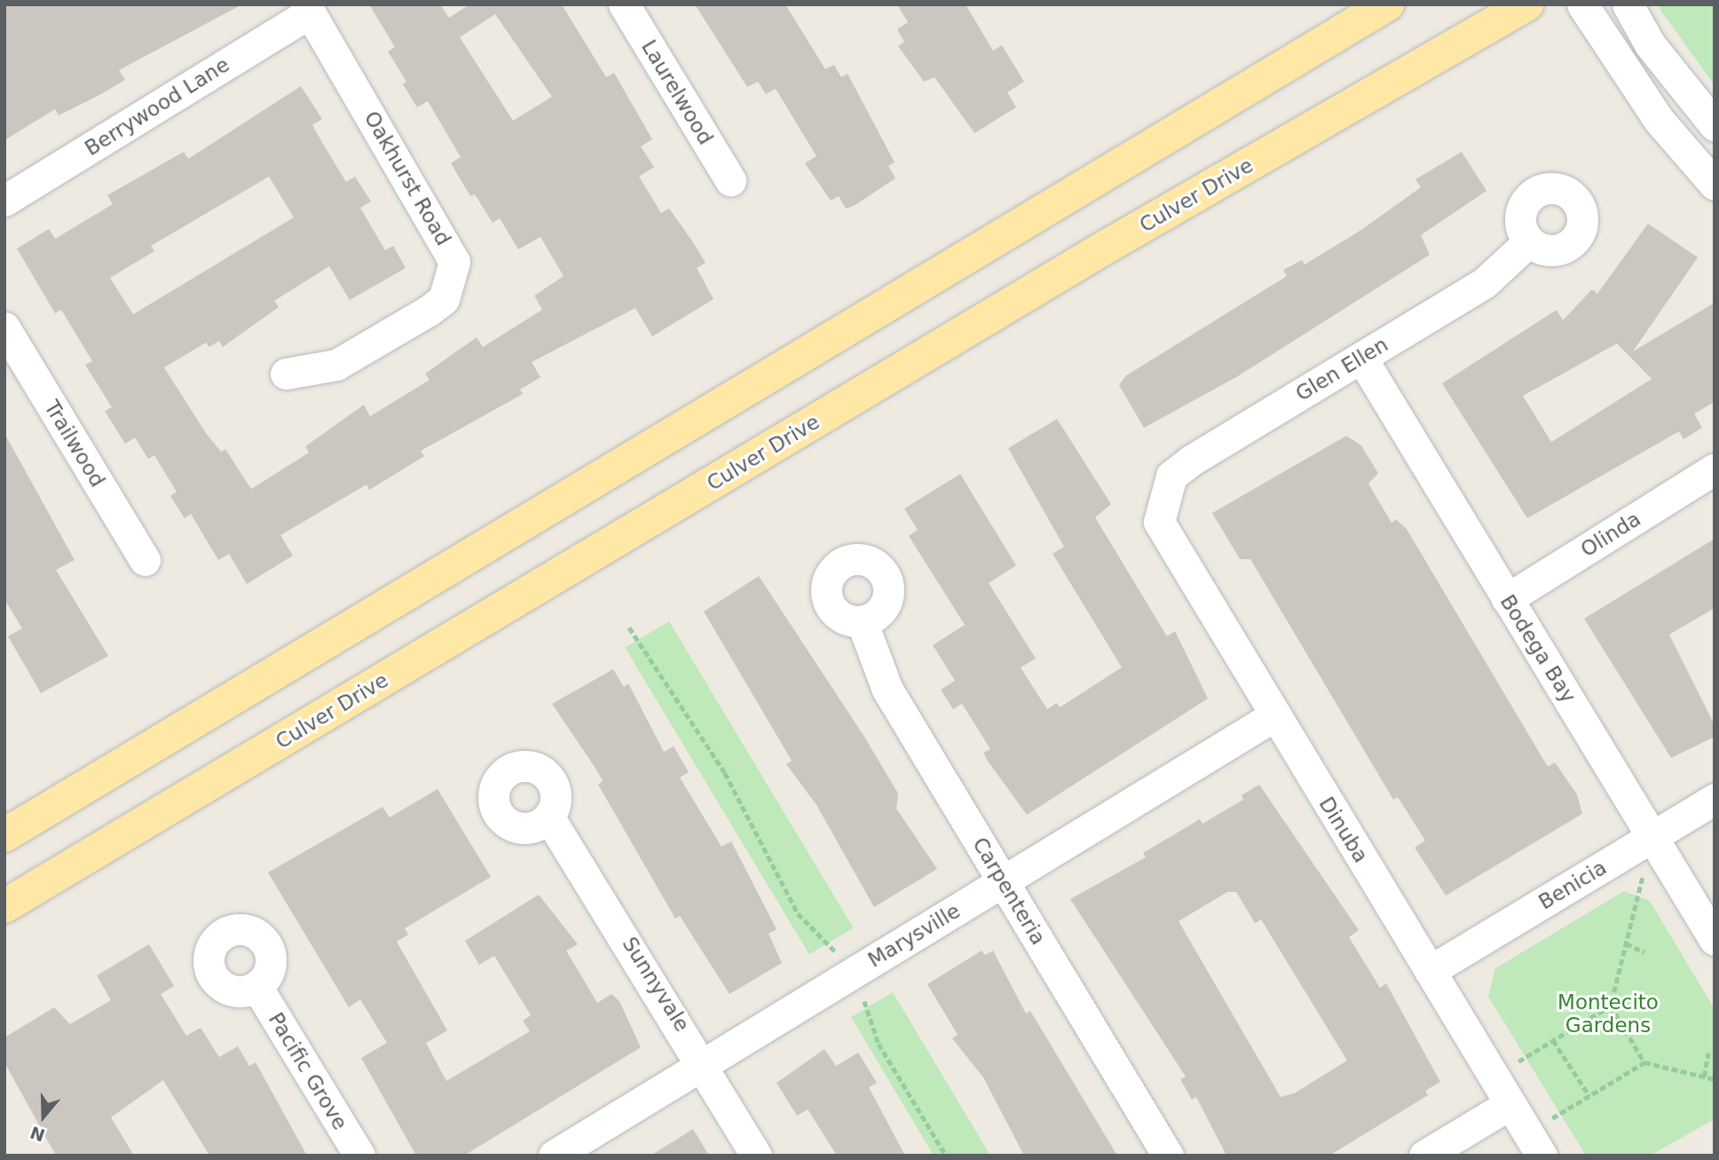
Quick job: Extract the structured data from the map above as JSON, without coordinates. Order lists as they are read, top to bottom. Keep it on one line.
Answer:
{"streets":{"main road":["Culver Drive"],"street":["Laurelwood","Berrywood Lane","Oakhurst Road","Glen Ellen","Trailwood","Olinda","Bodega Bay","Dinuba","Benicia","Carpenteria","Marysville","Sunnyvale","Pacific Grove"]},"crossings":[["Berrywood Lane","Oakhurst Road"],["Glen Ellen","Bodega Bay"],["Glen Ellen","Dinuba"],["Olinda","Bodega Bay"],["Bodega Bay","Benicia"],["Dinuba","Benicia"],["Dinuba","Marysville"],["Carpenteria","Marysville"],["Marysville","Sunnyvale"]],"parks":["Montecito Gardens"],"north":"bottom"}
